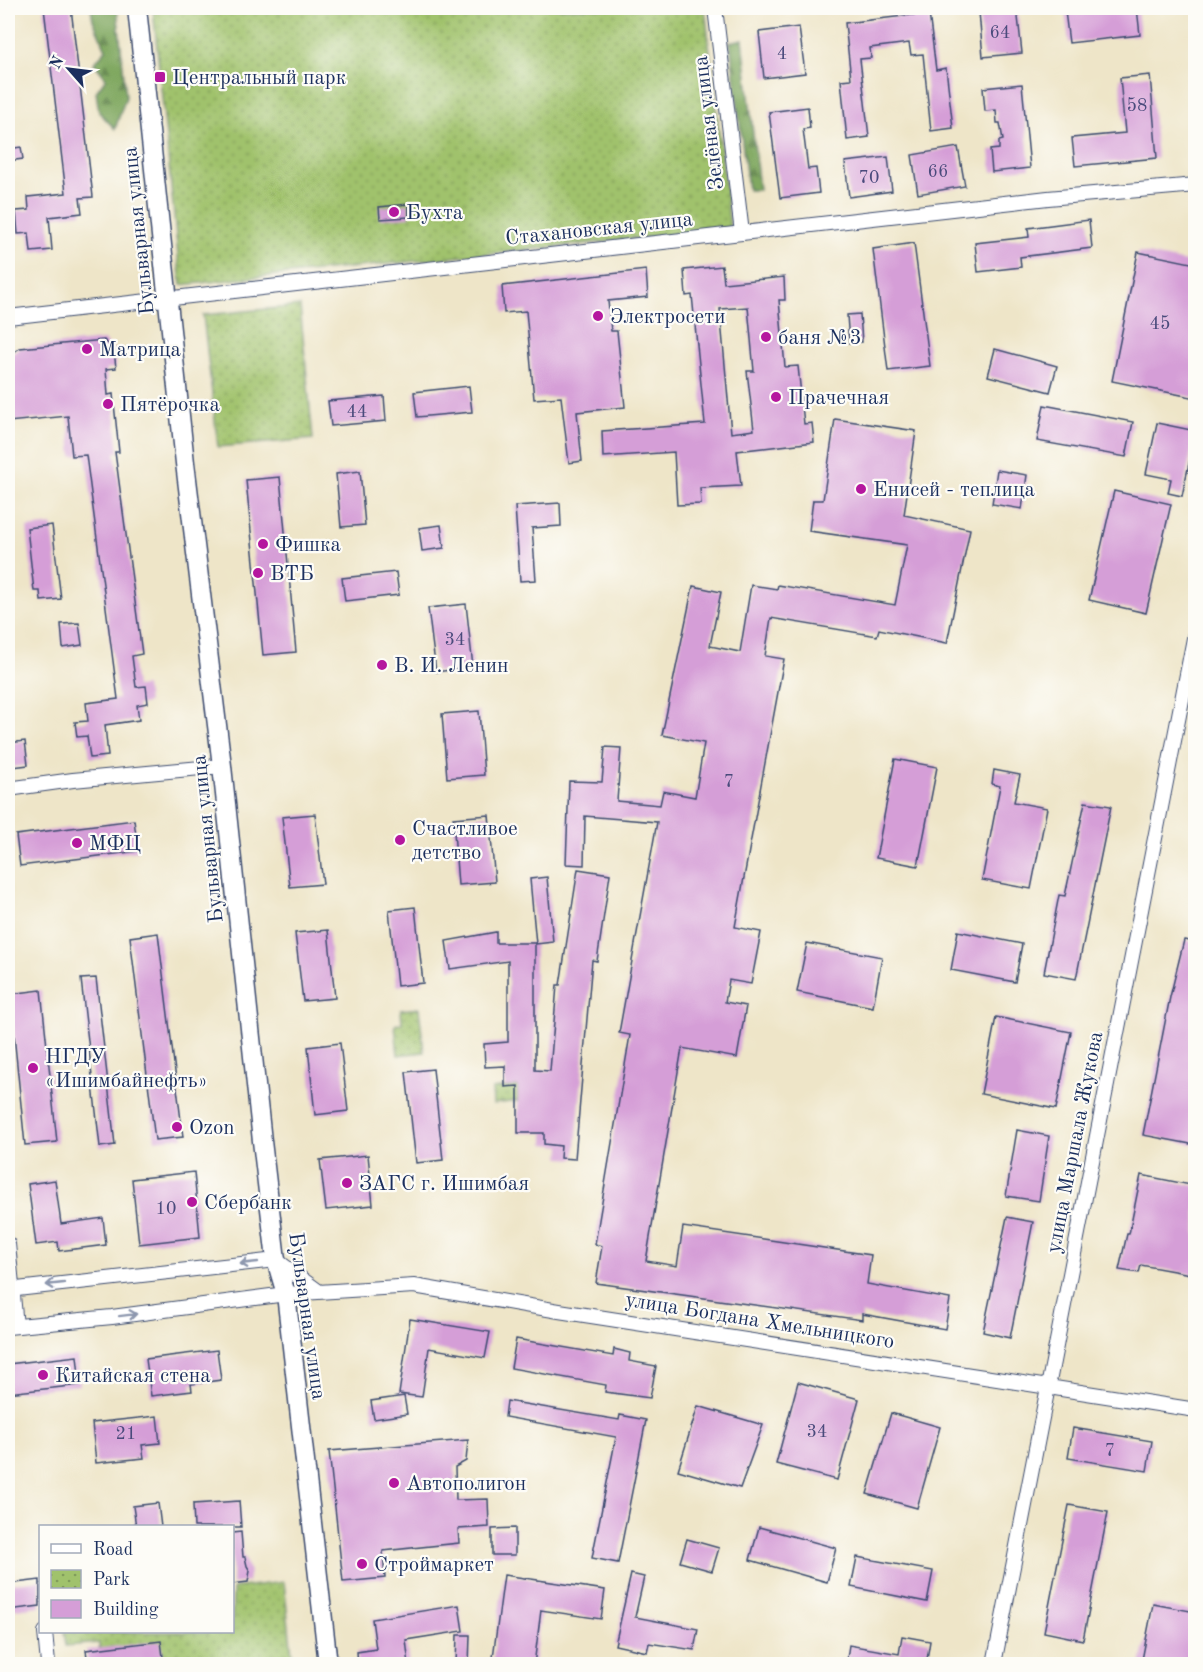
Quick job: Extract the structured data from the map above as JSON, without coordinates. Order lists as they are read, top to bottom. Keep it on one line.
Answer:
{"streets":{"main road":["Бульварная улица"],"street":["Зелёная улица","Стахановская улица","улица Маршала Жукова","улица Богдана Хмельницкого"]},"crossings":[["Зелёная улица","Стахановская улица"],["Стахановская улица","Бульварная улица"],["Бульварная улица","улица Богдана Хмельницкого"],["улица Маршала Жукова","улица Богдана Хмельницкого"]],"places":{"transit":["Центральный парк"],"other":["Бухта","Электросети","баня №3","Матрица","Прачечная","Пятёрочка","Енисей - теплица","Фишка","ВТБ","В. И. Ленин","Счастливое детство","МФЦ","НГДУ «Ишимбайнефть»","Ozon","ЗАГС г. Ишимбая","Сбербанк","Китайская стена","Автополигон","Строймаркет"]},"house_numbers":["64","4","58","66","70","45","44","34","7","10","34","21","7"],"legend":["Road","Park","Building"],"north":"top left"}
